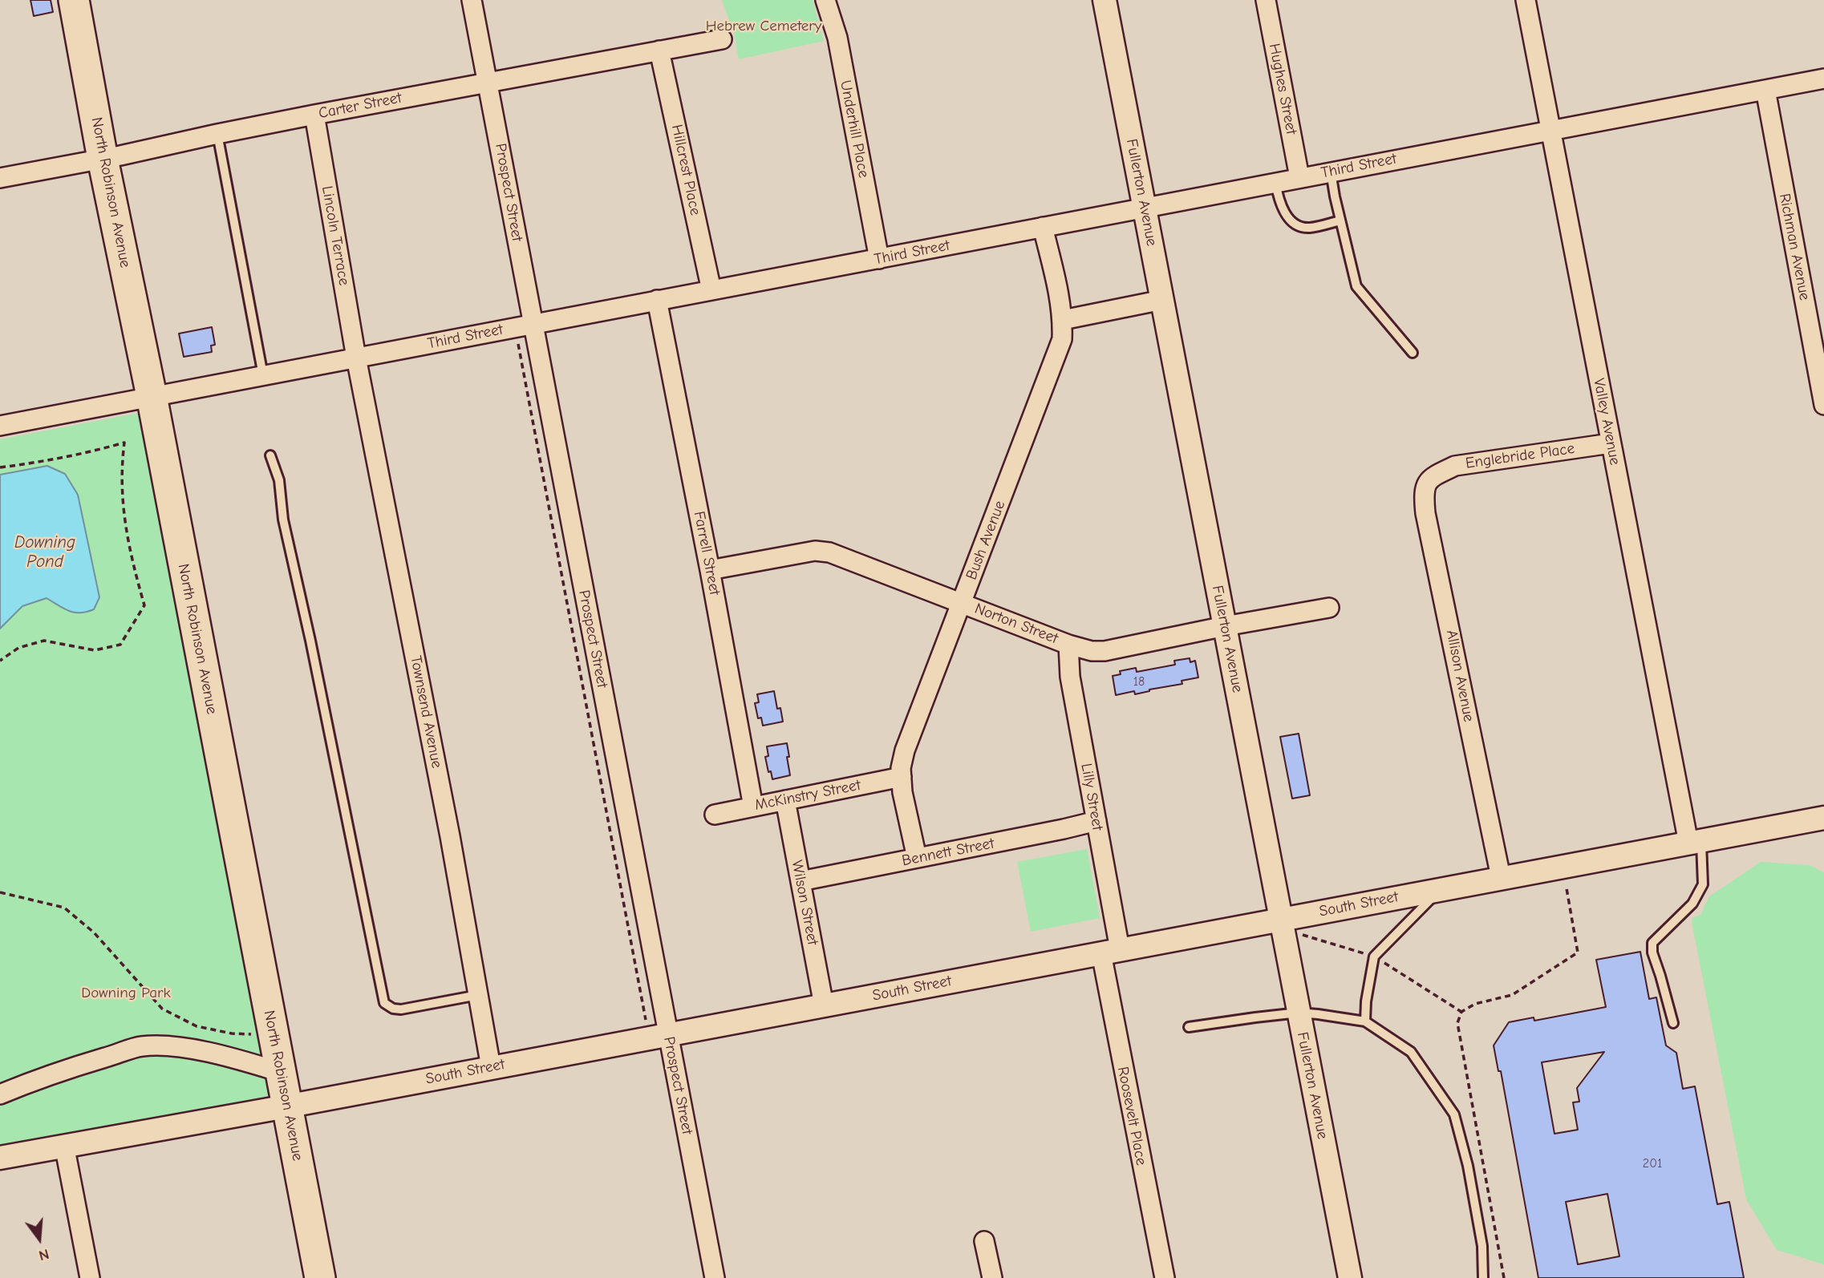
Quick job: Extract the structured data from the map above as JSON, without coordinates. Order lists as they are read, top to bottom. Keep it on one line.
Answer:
{"streets":{"highway":["North Robinson Avenue"],"street":["Hughes Street","Carter Street","Underhill Place","Third Street","Hillcrest Place","Prospect Street","Fullerton Avenue","Lincoln Terrace","Richman Avenue","Valley Avenue","Englebride Place","Bush Avenue","Farrell Street","Norton Street","Allison Avenue","Townsend Avenue","McKinstry Street","Lilly Street","Bennett Street","Wilson Street","South Street","Roosevelt Place"]},"crossings":[["Hughes Street","Third Street"],["Carter Street","Hillcrest Place"],["Carter Street","North Robinson Avenue"],["Carter Street","Prospect Street"],["Carter Street","Lincoln Terrace"],["Underhill Place","Third Street"],["Third Street","Hillcrest Place"],["Third Street","North Robinson Avenue"],["Third Street","Prospect Street"],["Third Street","Fullerton Avenue"],["Third Street","Lincoln Terrace"],["Third Street","Richman Avenue"],["Third Street","Valley Avenue"],["Third Street","Bush Avenue"],["Third Street","Farrell Street"],["Third Street","Townsend Avenue"],["North Robinson Avenue","South Street"],["Prospect Street","South Street"],["Fullerton Avenue","Norton Street"],["Fullerton Avenue","South Street"],["Lincoln Terrace","Townsend Avenue"],["Valley Avenue","Englebride Place"],["Valley Avenue","South Street"],["Englebride Place","Allison Avenue"],["Bush Avenue","Norton Street"],["Bush Avenue","McKinstry Street"],["Bush Avenue","Bennett Street"],["Farrell Street","Norton Street"],["Farrell Street","McKinstry Street"],["Norton Street","Lilly Street"],["Allison Avenue","South Street"],["Townsend Avenue","South Street"],["McKinstry Street","Wilson Street"],["Lilly Street","Bennett Street"],["Lilly Street","South Street"],["Lilly Street","Roosevelt Place"],["Bennett Street","Wilson Street"],["Wilson Street","South Street"],["South Street","Roosevelt Place"]],"water":["Downing Pond"],"parks":["Hebrew Cemetery","Downing Park"],"house_numbers":["18","201"],"north":"bottom"}
